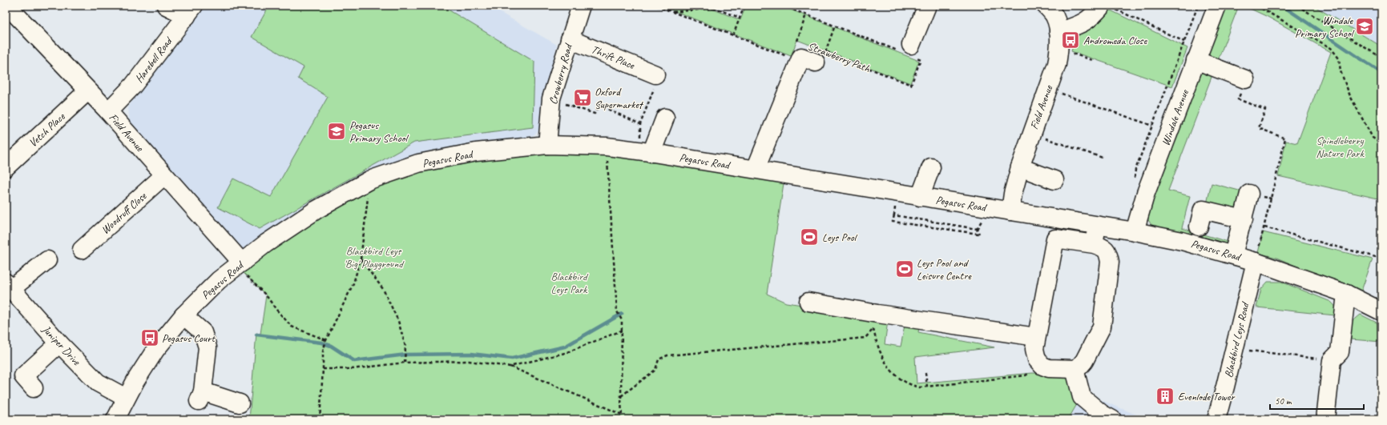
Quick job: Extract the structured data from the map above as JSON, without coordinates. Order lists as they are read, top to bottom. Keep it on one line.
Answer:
{"streets":{"street":["Thrift Place","Strawberry Path","Harebell Road","Crowberry Road","Field Avenue","Windale Avenue","Vetch Place","Pegasus Road","Woodruff Close","Blackbird Leys Road","Juniper Drive"]},"crossings":[["Thrift Place","Crowberry Road"],["Strawberry Path","Pegasus Road"],["Harebell Road","Field Avenue"],["Crowberry Road","Pegasus Road"],["Field Avenue","Vetch Place"],["Field Avenue","Pegasus Road"],["Field Avenue","Woodruff Close"],["Windale Avenue","Pegasus Road"],["Pegasus Road","Blackbird Leys Road"],["Pegasus Road","Juniper Drive"]],"parks":["Spindleberry Nature Park","Blackbird Leys 'Big' Playground","Blackbird Leys Park"],"places":{"school or university":["Windale Primary School","Pegasus Primary School"],"bus stop":["Andromeda Close","Pegasus Court"],"supermarket":["Oxford Supermarket"],"sports":["Leys Pool","Leys Pool and Leisure Centre"],"building":["Evenlode Tower"]},"scale_bar":"50 m"}
